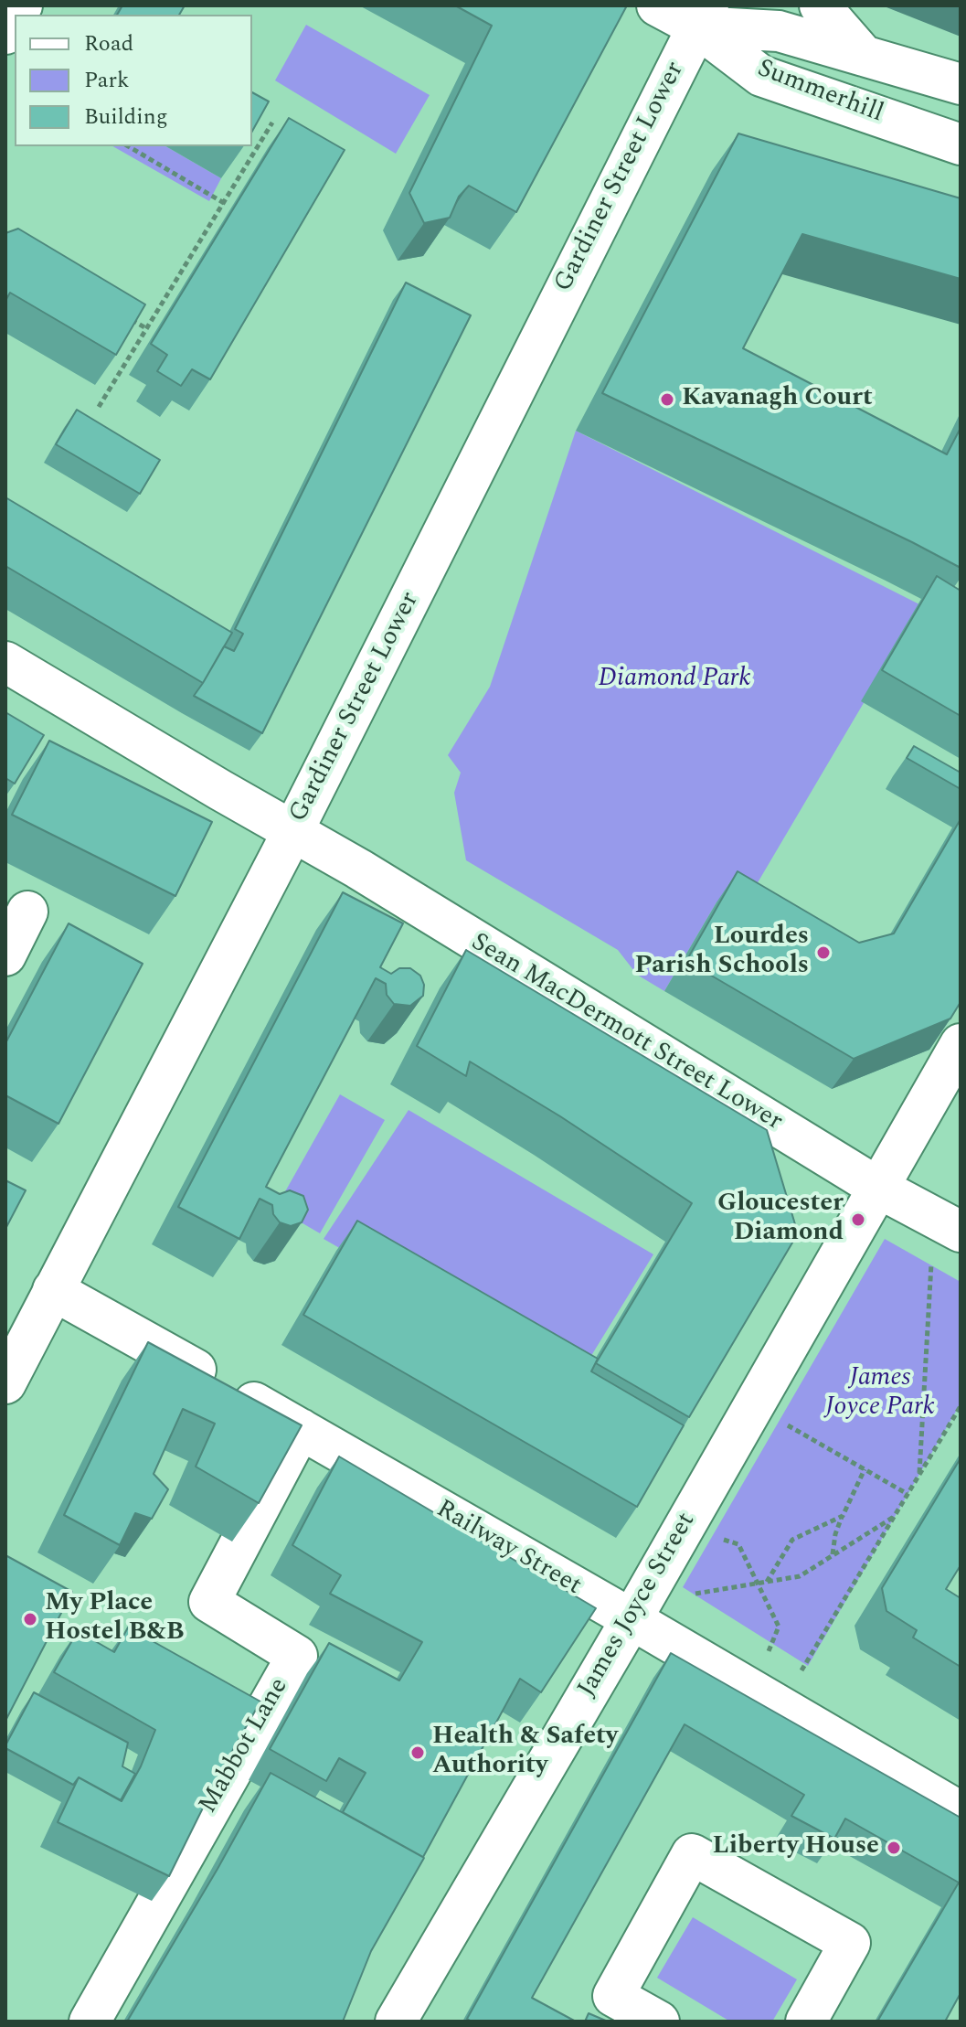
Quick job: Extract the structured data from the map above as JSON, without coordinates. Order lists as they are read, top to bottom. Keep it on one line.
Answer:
{"streets":{"street":["Summerhill","Gardiner Street Lower","Sean MacDermott Street Lower","Railway Street","James Joyce Street","Mabbot Lane"]},"crossings":[["Summerhill","Gardiner Street Lower"],["Gardiner Street Lower","Sean MacDermott Street Lower"],["Gardiner Street Lower","Railway Street"],["Sean MacDermott Street Lower","James Joyce Street"],["Railway Street","James Joyce Street"],["Railway Street","Mabbot Lane"]],"parks":["Diamond Park","James Joyce Park"],"places":["Kavanagh Court","Lourdes Parish Schools","Gloucester Diamond","My Place Hostel B&B","Health & Safety Authority","Liberty House"],"legend":["Road","Park","Building"]}
